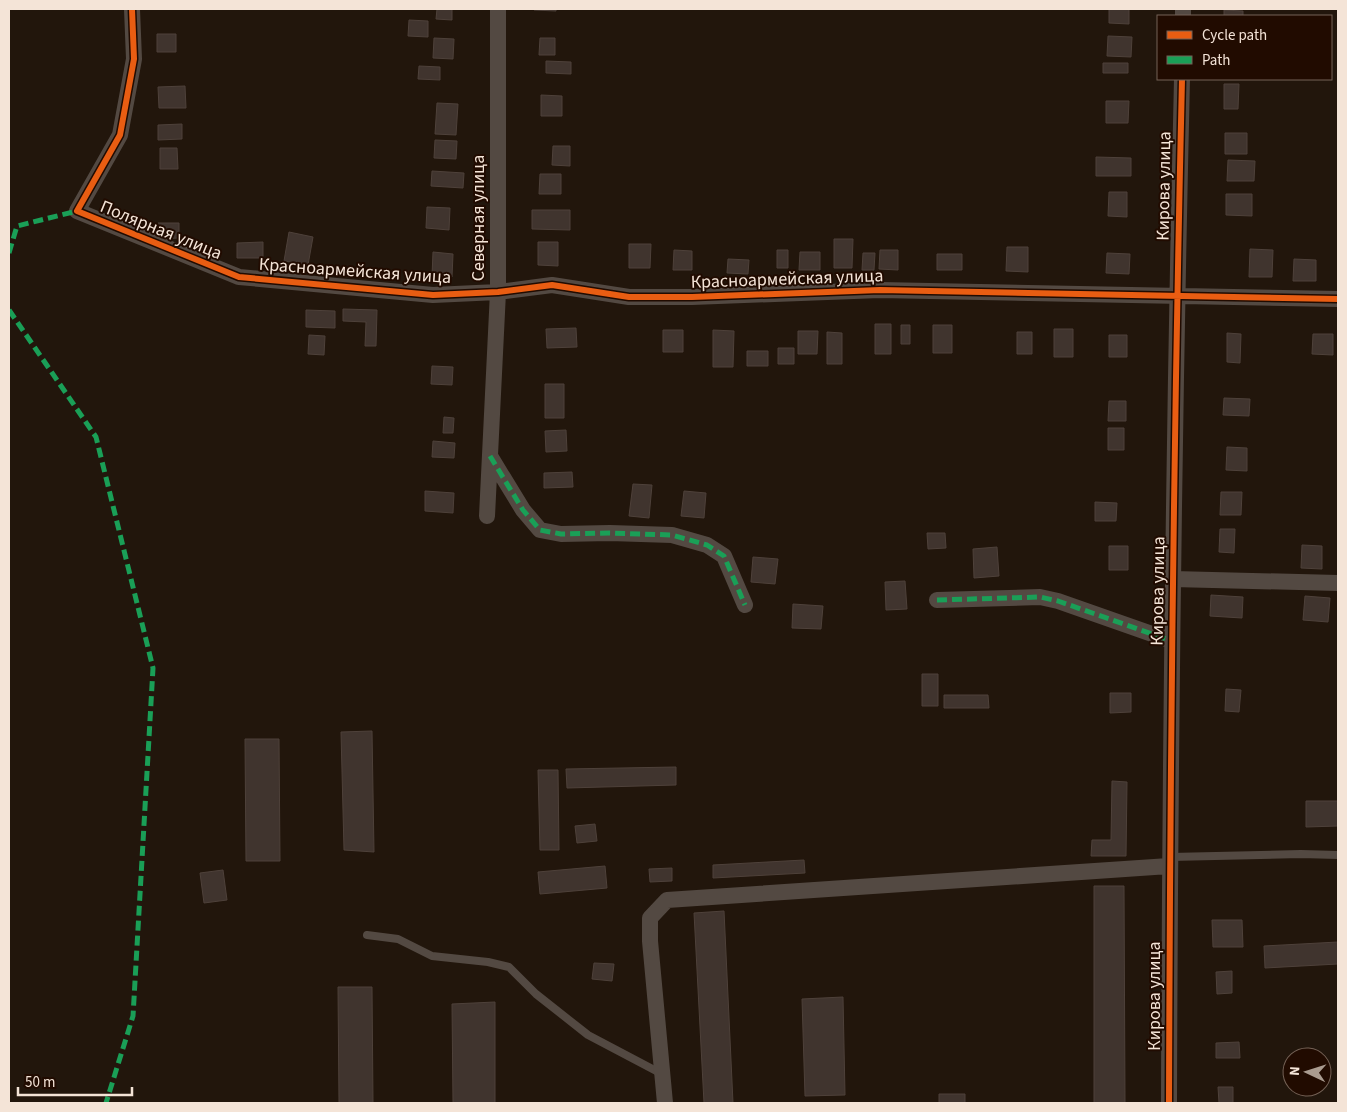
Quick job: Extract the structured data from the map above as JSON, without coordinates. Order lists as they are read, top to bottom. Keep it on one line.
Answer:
{"streets":{"street":["Кирова улица","Северная улица","Полярная улица","Красноармейская улица"]},"crossings":[["Кирова улица","Красноармейская улица"],["Северная улица","Красноармейская улица"],["Полярная улица","Красноармейская улица"]],"legend":["Cycle path","Path"],"scale_bar":"50 m","north":"left"}
